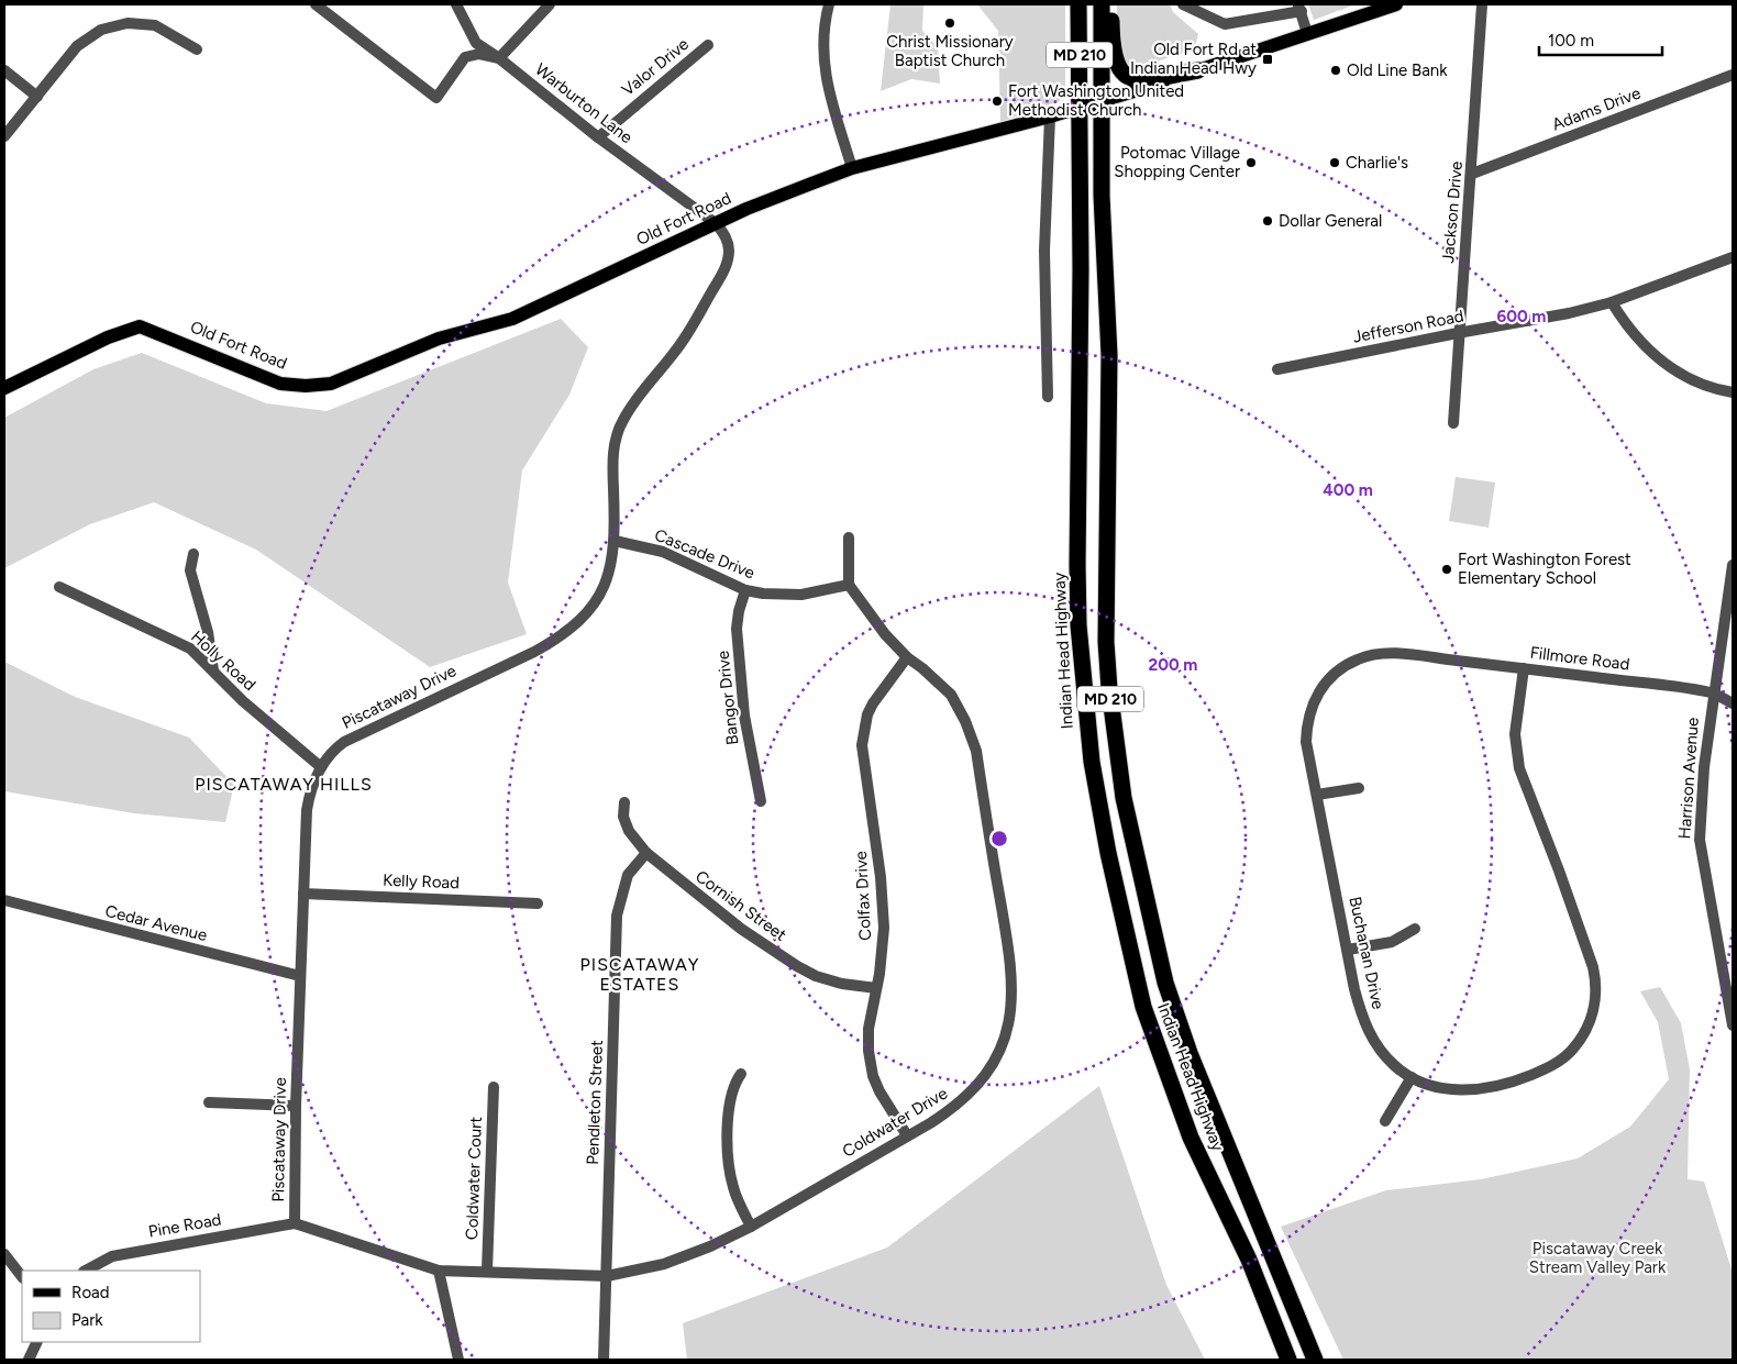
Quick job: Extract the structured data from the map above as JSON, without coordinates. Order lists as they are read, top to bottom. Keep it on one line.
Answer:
{"streets":{"highway":["MD 210","Indian Head Highway"],"main road":["Old Fort Road"],"street":["Valor Drive","Warburton Lane","Adams Drive","Jackson Drive","Jefferson Road","Cascade Drive","Fillmore Road","Holly Road","Piscataway Drive","Bangor Drive","Harrison Avenue","Kelly Road","Colfax Drive","Cornish Street","Cedar Avenue","Buchanan Drive","Pendleton Street","Coldwater Drive","Coldwater Court","Pine Road"]},"crossings":[["Valor Drive","Warburton Lane"],["Warburton Lane","Old Fort Road"],["Warburton Lane","Piscataway Drive"],["Adams Drive","Jackson Drive"],["Jackson Drive","Jefferson Road"],["Old Fort Road","Indian Head Highway"],["Old Fort Road","Piscataway Drive"],["Cascade Drive","Piscataway Drive"],["Cascade Drive","Bangor Drive"],["Cascade Drive","Coldwater Drive"],["Fillmore Road","Harrison Avenue"],["Fillmore Road","Buchanan Drive"],["Holly Road","Piscataway Drive"],["Piscataway Drive","Kelly Road"],["Piscataway Drive","Cedar Avenue"],["Piscataway Drive","Coldwater Drive"],["Piscataway Drive","Pine Road"],["Colfax Drive","Cornish Street"],["Colfax Drive","Coldwater Drive"],["Cornish Street","Pendleton Street"],["Pendleton Street","Coldwater Drive"],["Coldwater Drive","Coldwater Court"]],"districts":["PISCATAWAY HILLS","PISCATAWAY ESTATES"],"parks":["Piscataway Creek Stream Valley Park"],"places":{"other":["Christ Missionary Baptist Church","Old Line Bank","Fort Washington United Methodist Church","Potomac Village Shopping Center","Charlie's","Dollar General","Fort Washington Forest Elementary School"],"transit":["Old Fort Rd at Indian Head Hwy"]},"legend":["Road","Park"],"scale_bar":"100 m","rings":["600 m","400 m","200 m"]}
